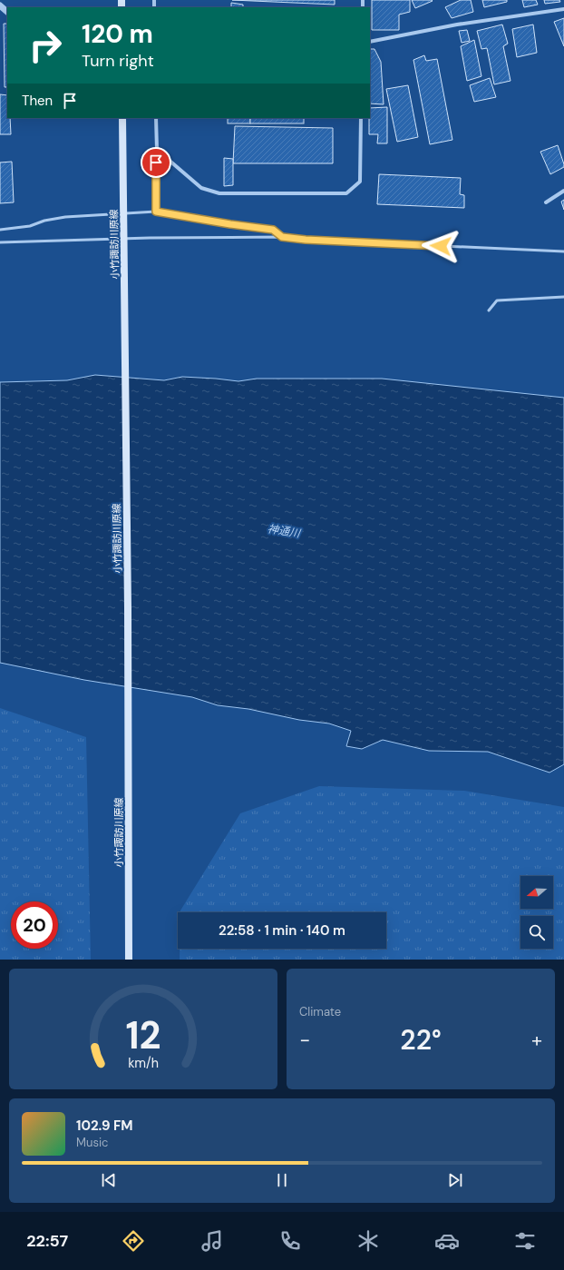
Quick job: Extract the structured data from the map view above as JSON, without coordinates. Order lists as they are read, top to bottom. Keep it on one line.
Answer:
{"streets":{"main road":["小竹諏訪川原線"]},"water":["神通川"],"north":"left","page":{"turn":["120 m","Turn right"],"then":"Then","limit":"20","trip":"22:58 · 1 min · 140 m","tile":"Climate","heat":["−","22°","+"],"song":["102.9 FM","Music"],"tabs":"22:57","gauge":["12","km/h"]}}
